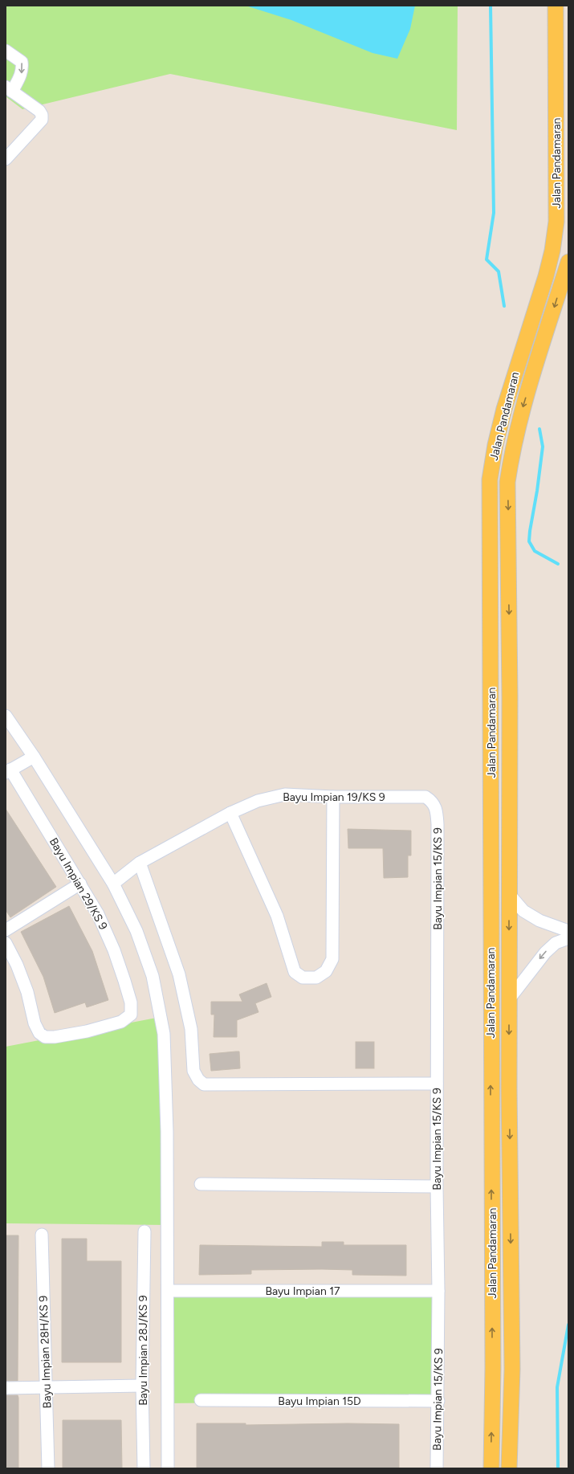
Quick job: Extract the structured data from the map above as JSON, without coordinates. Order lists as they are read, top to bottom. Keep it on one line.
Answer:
{"streets":{"main road":["Jalan Pandamaran"],"street":["Bayu Impian 19/KS 9","Bayu Impian 15/KS 9","Bayu Impian 29/KS 9","Bayu Impian 17","Bayu Impian 28J/KS 9","Bayu Impian 28H/KS 9","Bayu Impian 15D"]},"crossings":[["Bayu Impian 19/KS 9","Bayu Impian 15/KS 9"],["Bayu Impian 15/KS 9","Bayu Impian 17"],["Bayu Impian 15/KS 9","Bayu Impian 15D"]]}
